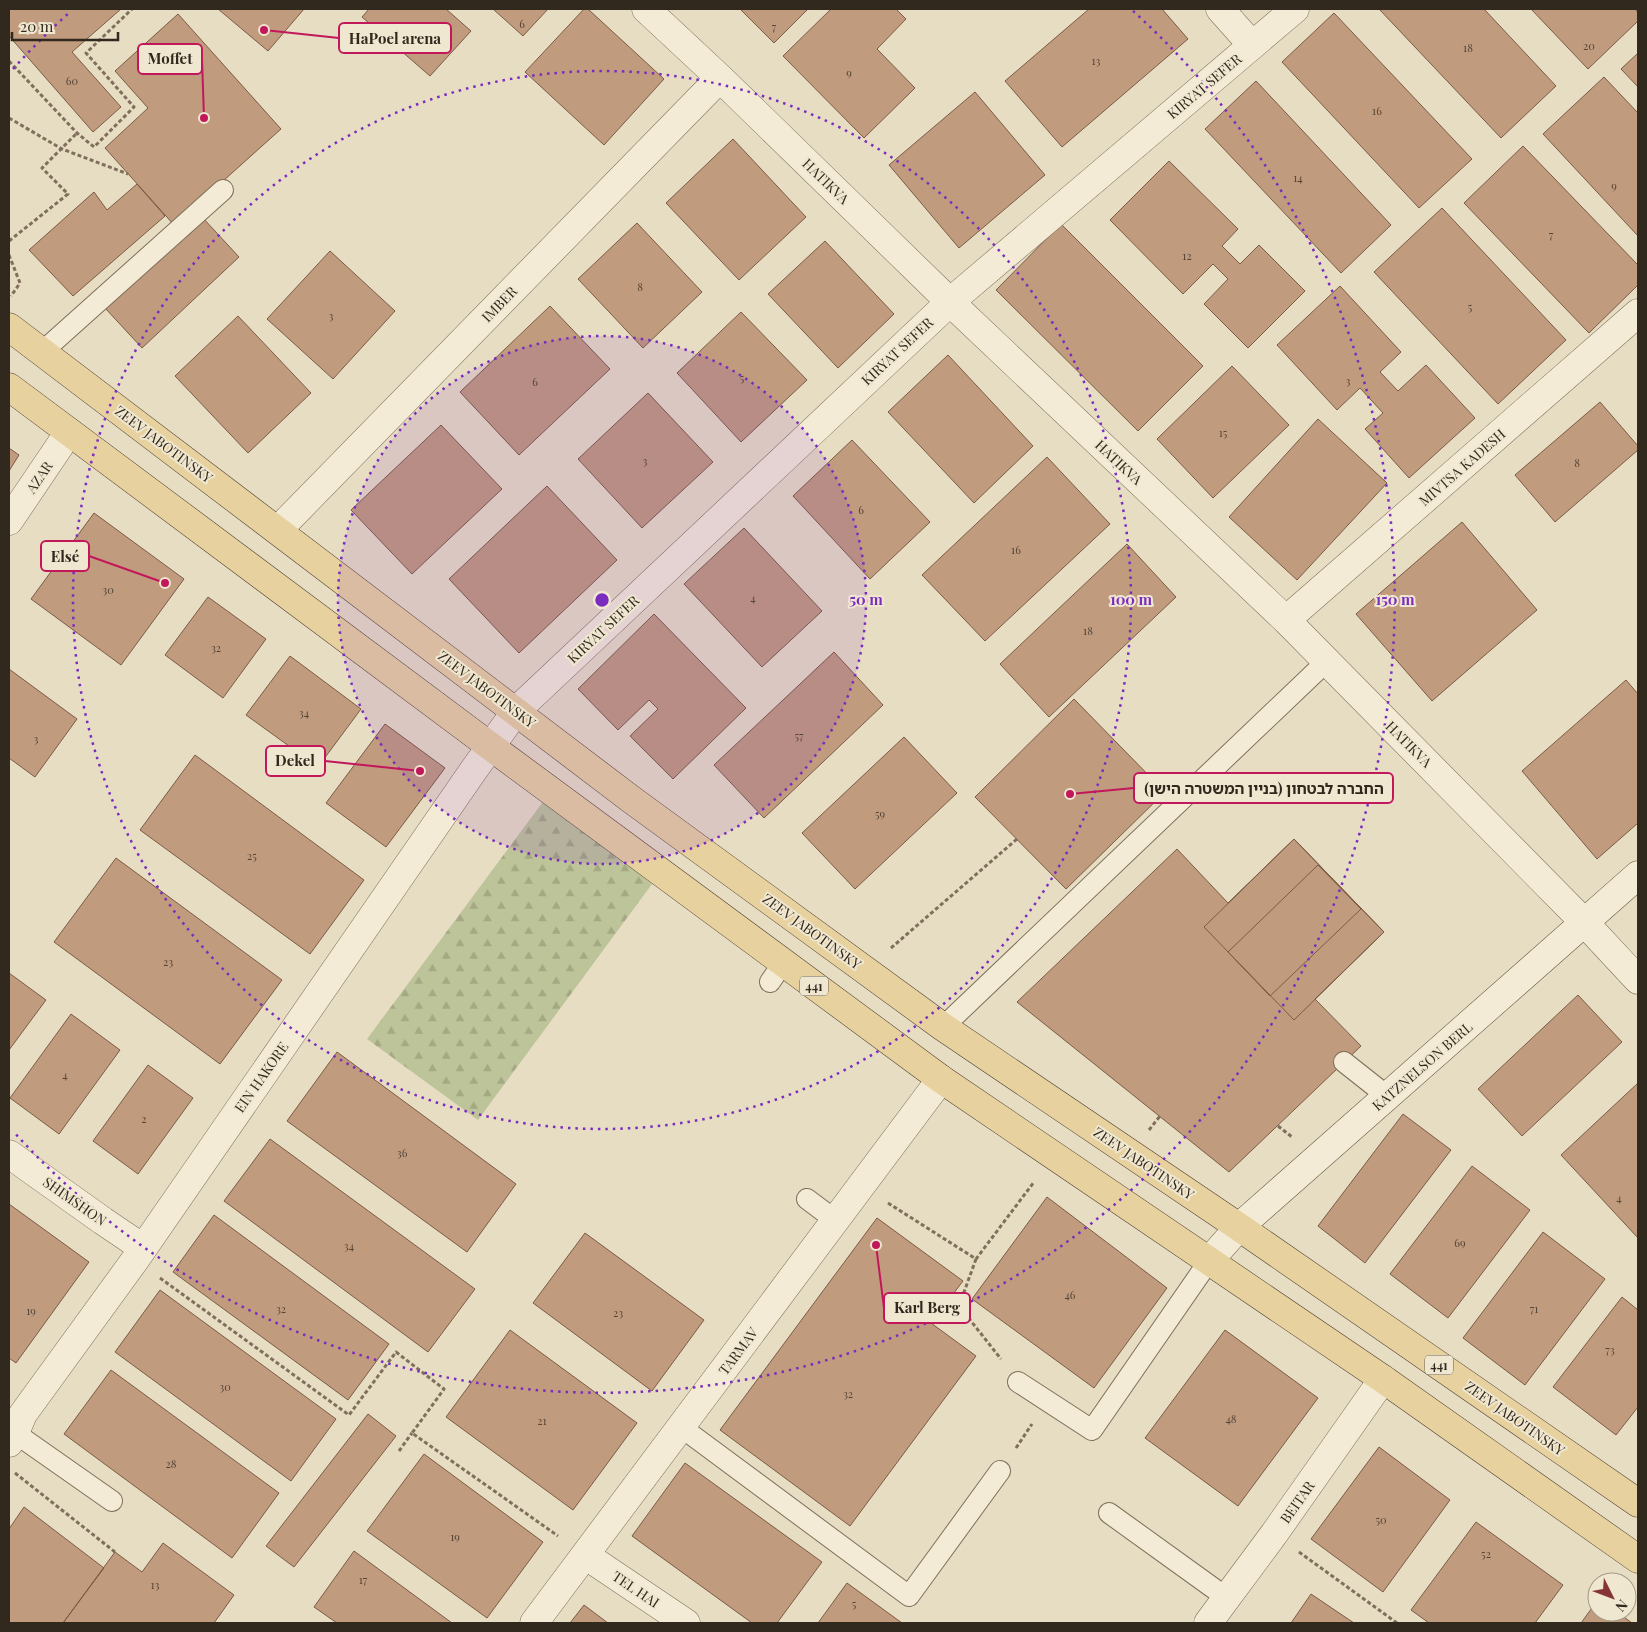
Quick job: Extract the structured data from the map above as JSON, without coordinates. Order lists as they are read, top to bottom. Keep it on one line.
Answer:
{"streets":{"main road":["ZEEV JABOTINSKY","441"],"street":["KIRYAT SEFER","HATIKVA","IMBER","MIVTSA KADESH","AZAR","KATZNELSON BERL","EIN HAKORE","SHIMSHON","TARMAV","BEITAR","TEL HAI"]},"crossings":[["KIRYAT SEFER","HATIKVA"],["KIRYAT SEFER","ZEEV JABOTINSKY"],["KIRYAT SEFER","EIN HAKORE"],["HATIKVA","IMBER"],["HATIKVA","MIVTSA KADESH"],["HATIKVA","KATZNELSON BERL"],["IMBER","ZEEV JABOTINSKY"],["ZEEV JABOTINSKY","KATZNELSON BERL"],["ZEEV JABOTINSKY","EIN HAKORE"],["AZAR","441"],["441","KATZNELSON BERL"],["441","EIN HAKORE"],["441","TARMAV"],["441","BEITAR"],["EIN HAKORE","SHIMSHON"],["TARMAV","TEL HAI"]],"places":["HaPoel arena","Moffet","Elsé","Dekel","החברה לבטחון (בניין המשטרה הישן)","Karl Berg"],"house_numbers":["6","7","20","18","13","9","60","16","14","9","7","12","8","5","3","5","3","6","15","3","8","6","16","30","4","18","32","34","57","3","59","25","23","4","2","36","4","69","34","46","32","71","19","23","73","30","32","48","21","28","50","19","52","17","13","5"],"scale_bar":"20 m","north":"bottom right","rings":["50 m","100 m","150 m"]}
